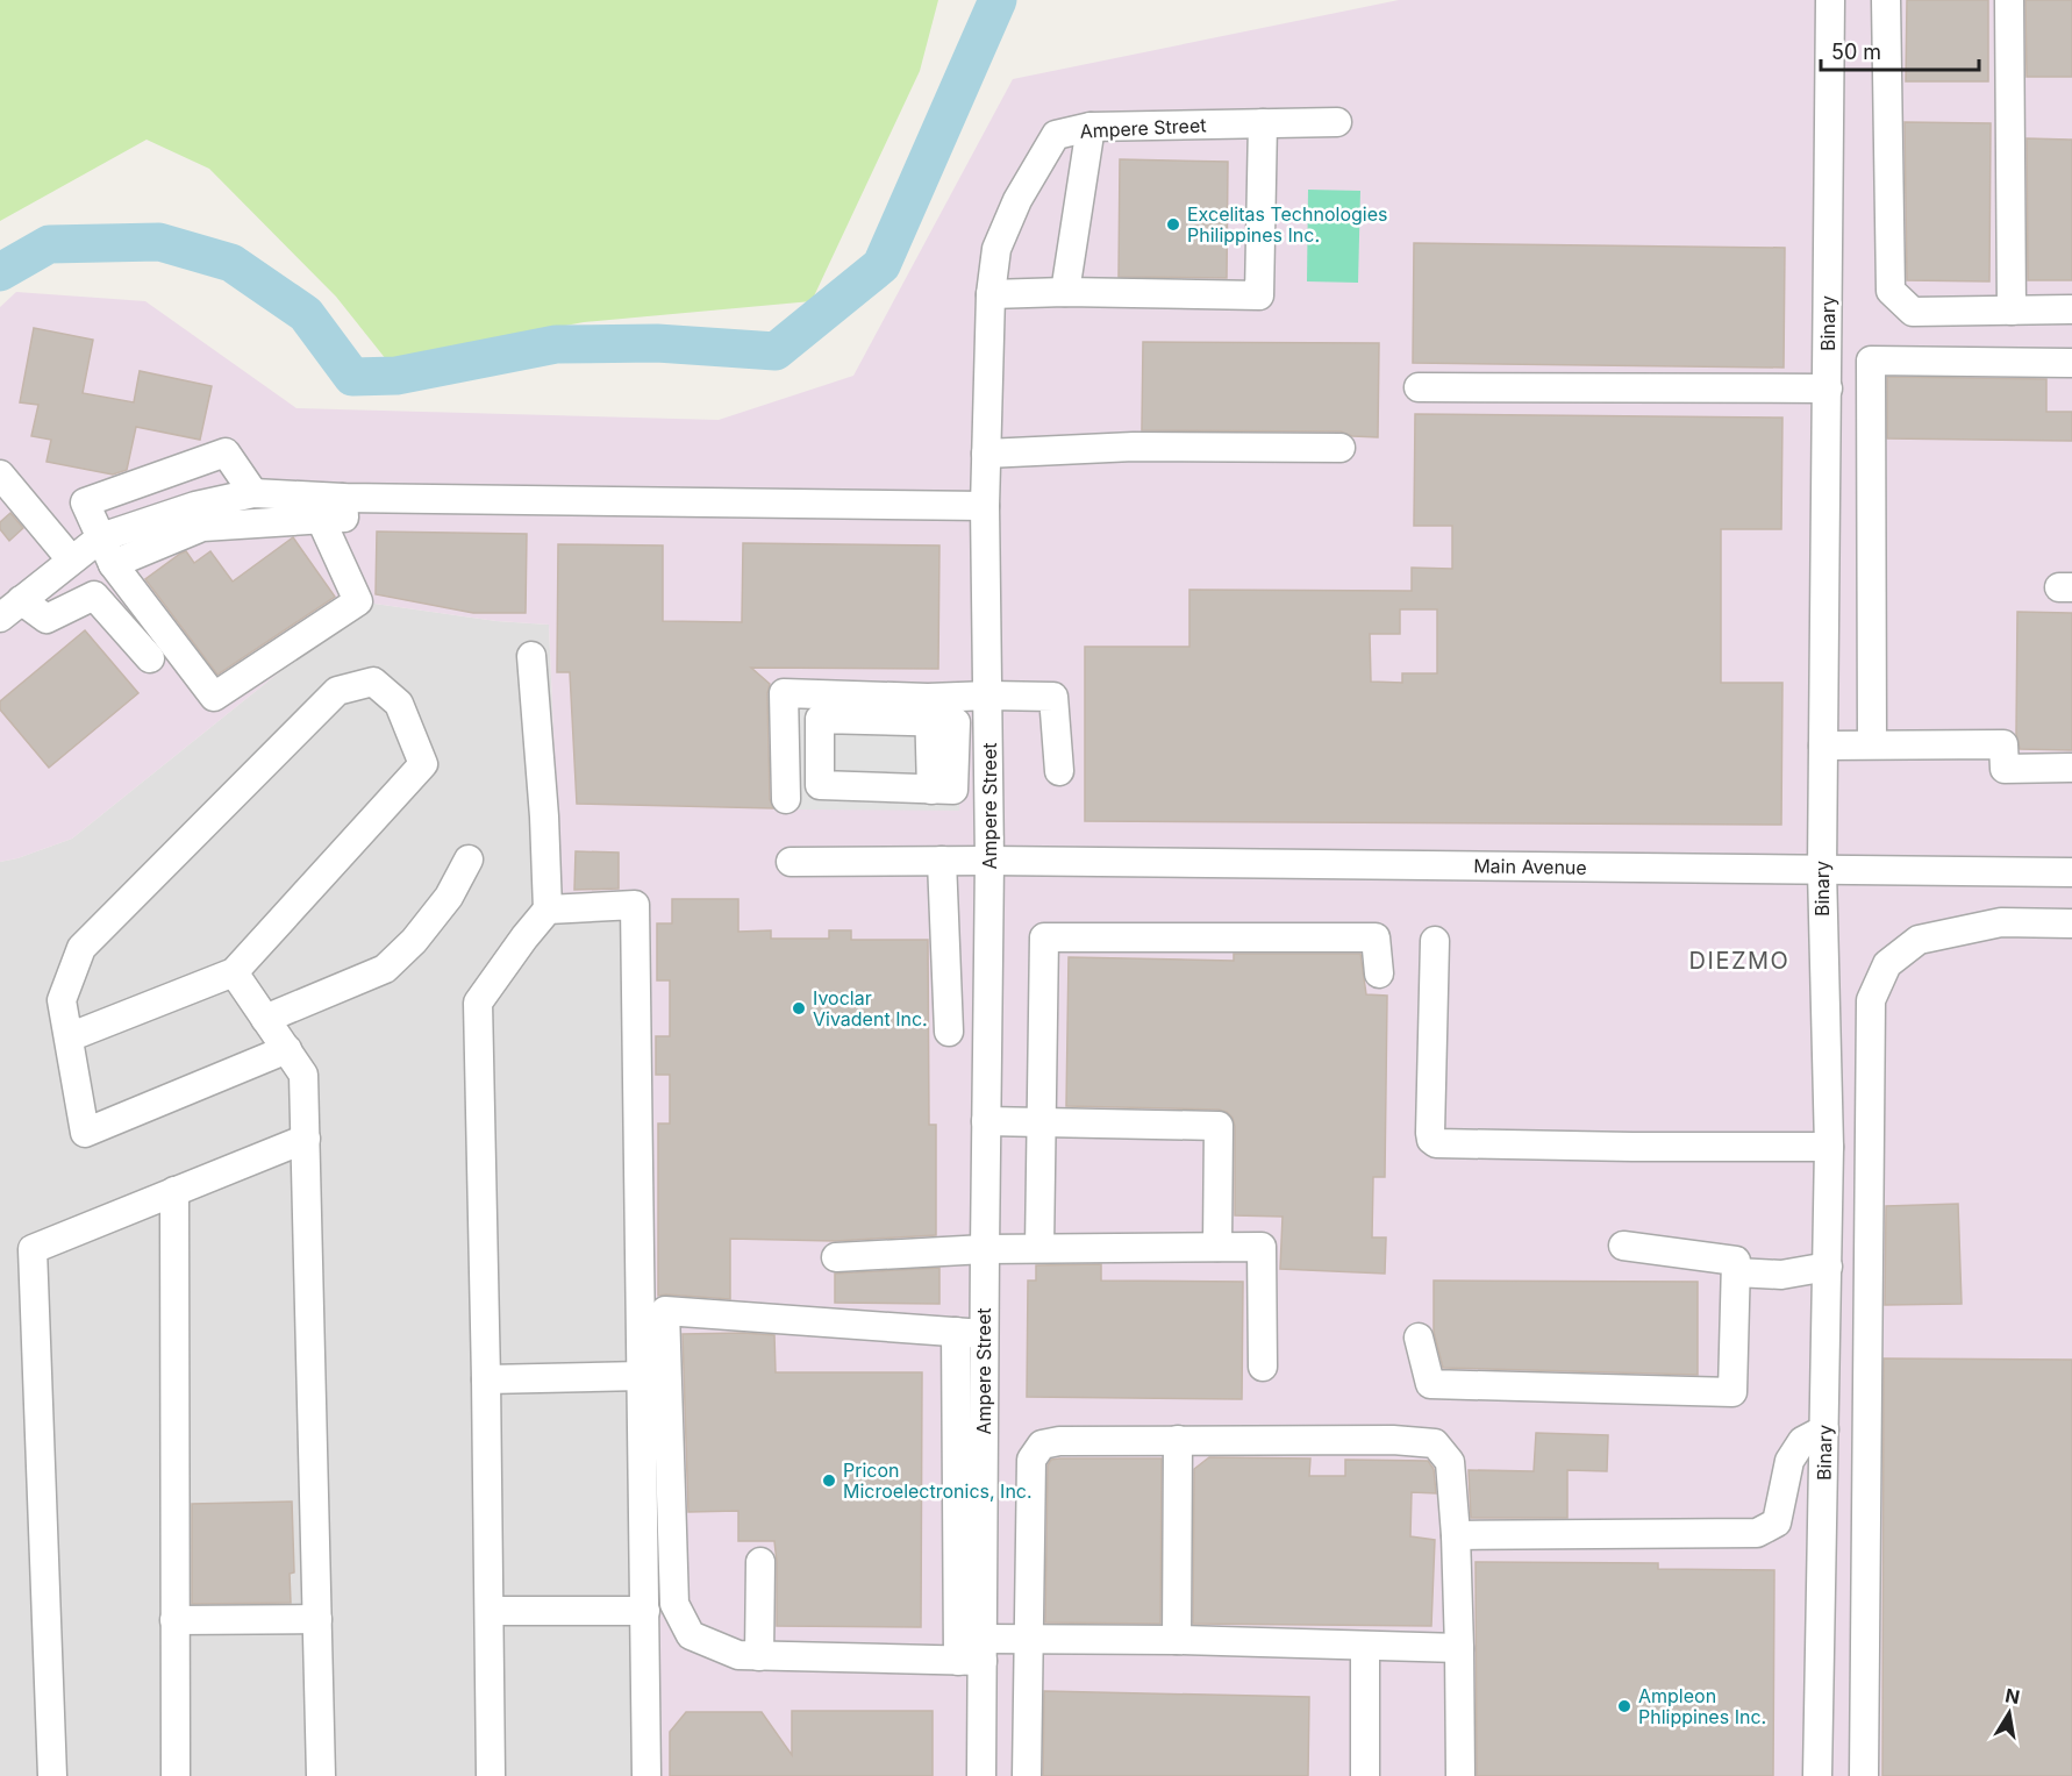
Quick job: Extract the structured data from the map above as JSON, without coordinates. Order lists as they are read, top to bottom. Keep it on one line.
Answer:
{"streets":{"street":["Ampere Street","Binary","Main Avenue"]},"crossings":[["Ampere Street","Main Avenue"],["Binary","Main Avenue"]],"districts":["DIEZMO"],"places":["Excelitas Technologies Philippines Inc.","Ivoclar Vivadent Inc.","Pricon Microelectronics, Inc.","Ampleon Phlippines Inc."],"scale_bar":"50 m","north":"top"}
